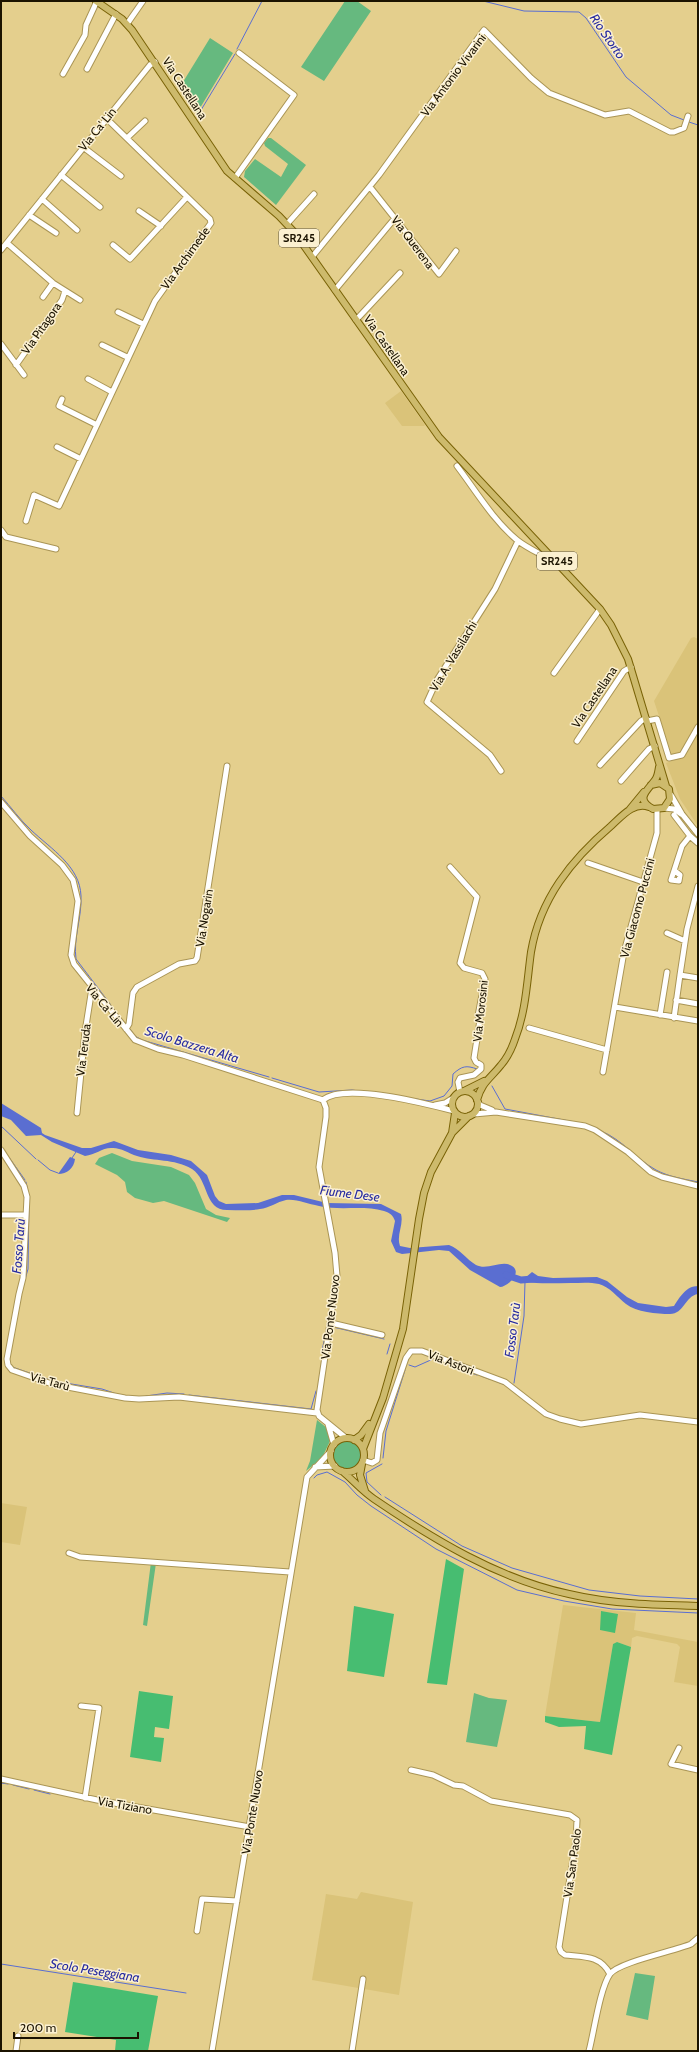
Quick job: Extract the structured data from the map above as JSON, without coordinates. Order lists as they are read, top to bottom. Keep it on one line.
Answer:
{"streets":{"main road":["Via Castellana","SR245"],"street":["Via Antonio Vivarini","Via Ca' Lin","Via Querena","Via Archimede","Via Pitagora","Via A. Vassilachi","Via Giacomo Puccini","Via Nogarin","Via Morosini","Via Teruda","Via Ponte Nuovo","Via Astori","Via Tarù","Via Tiziano","Via San Paolo"]},"crossings":[["Via Antonio Vivarini","Via Castellana"],["Via Antonio Vivarini","Via Querena"],["Via Castellana","Via Ca' Lin"],["Via Castellana","Via A. Vassilachi"],["Via Castellana","Via Giacomo Puccini"],["Via Ca' Lin","Via Archimede"],["Via Ca' Lin","Via Pitagora"],["Via Ca' Lin","Via Nogarin"],["Via Ca' Lin","Via Teruda"],["Via Ca' Lin","Via Ponte Nuovo"],["Via Ponte Nuovo","Via Astori"],["Via Ponte Nuovo","Via Tarù"],["Via Ponte Nuovo","Via Tiziano"]],"water":["Rio Storto","Scolo Bazzera Alta","Fiume Dese","Fosso Tarù","Scolo Peseggiana"],"scale_bar":"200 m"}
